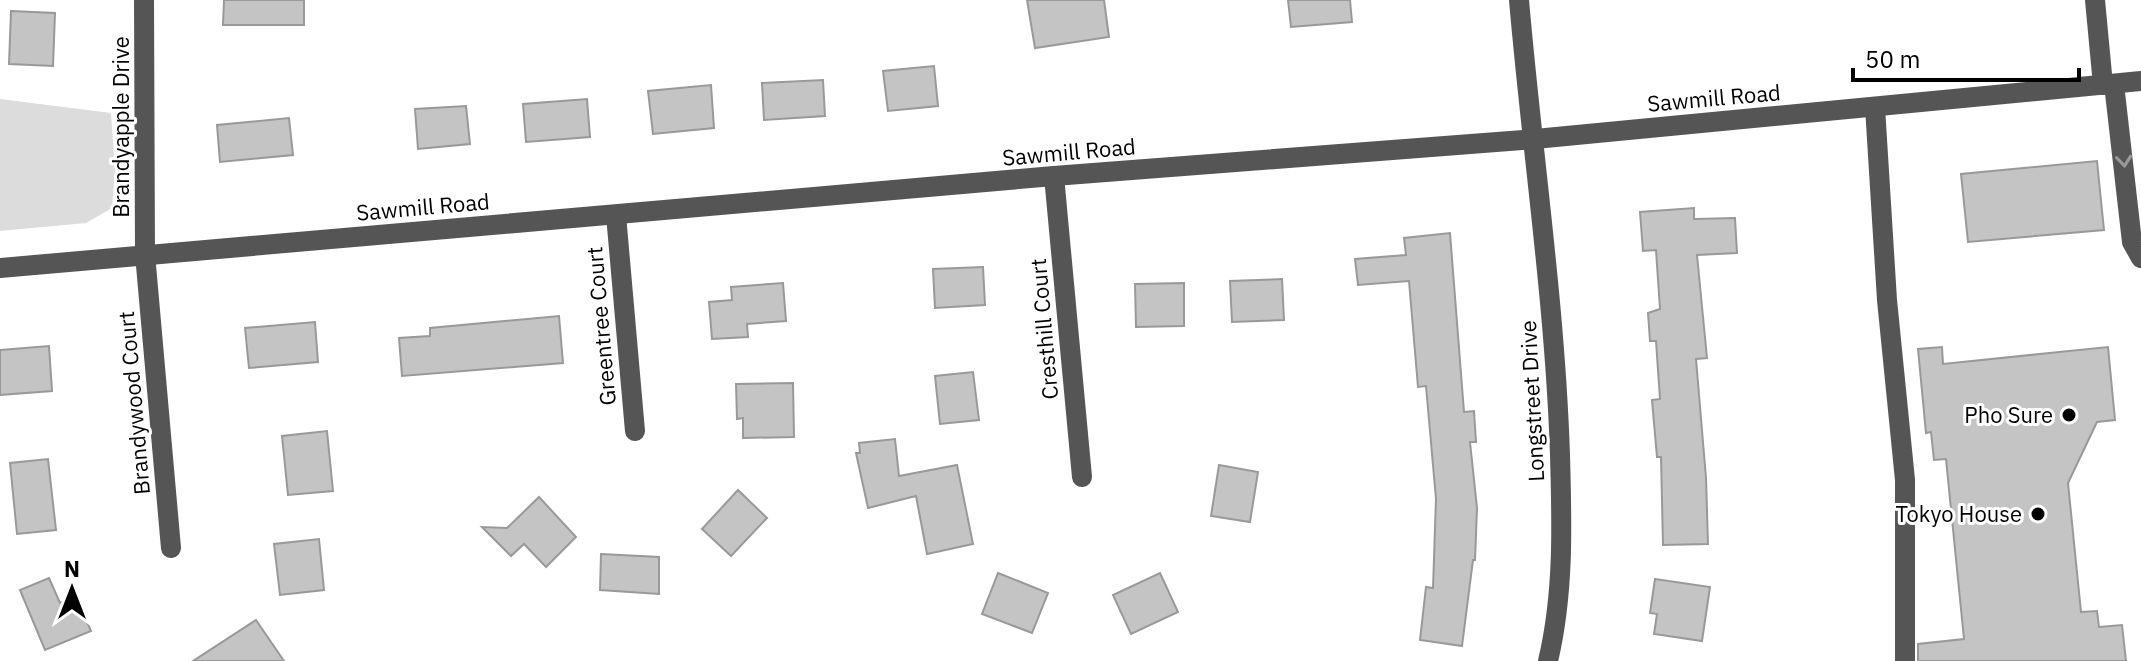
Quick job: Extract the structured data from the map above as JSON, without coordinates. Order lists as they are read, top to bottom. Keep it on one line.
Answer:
{"streets":{"street":["Sawmill Road","Brandyapple Drive","Greentree Court","Cresthill Court","Longstreet Drive","Brandywood Court"]},"crossings":[["Sawmill Road","Brandyapple Drive"],["Sawmill Road","Greentree Court"],["Sawmill Road","Cresthill Court"],["Sawmill Road","Longstreet Drive"],["Sawmill Road","Brandywood Court"],["Brandyapple Drive","Brandywood Court"]],"places":["Pho Sure","Tokyo House"],"scale_bar":"50 m","north":"top"}
